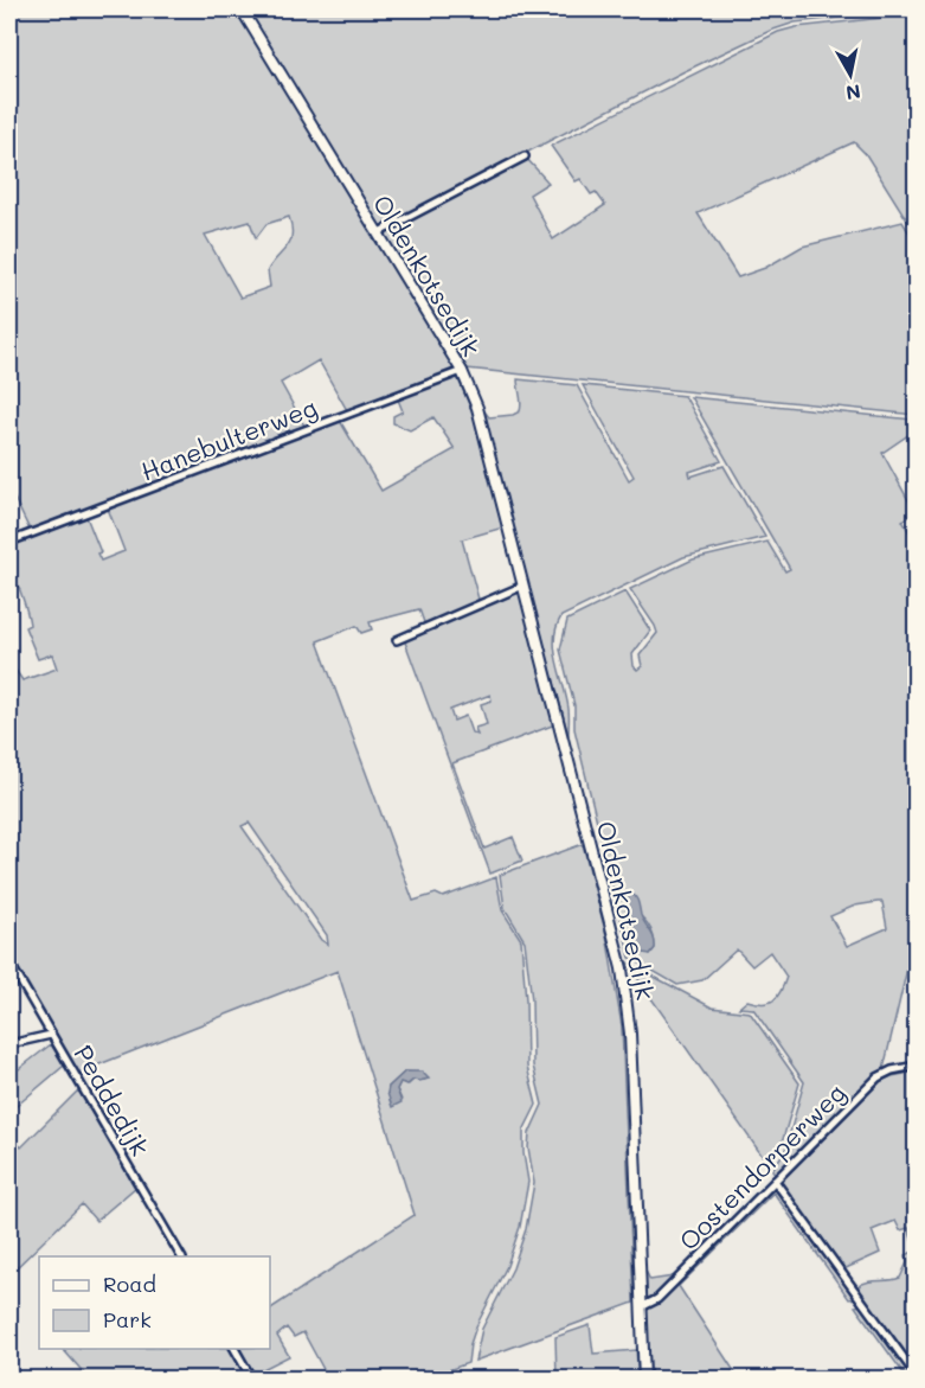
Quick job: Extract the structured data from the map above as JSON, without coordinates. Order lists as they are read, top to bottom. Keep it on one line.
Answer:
{"streets":{"street":["Oldenkotsedijk","Hanebulterweg","Peddedijk","Oostendorperweg"]},"crossings":[["Oldenkotsedijk","Hanebulterweg"],["Oldenkotsedijk","Oostendorperweg"]],"legend":["Road","Park"],"north":"bottom"}
